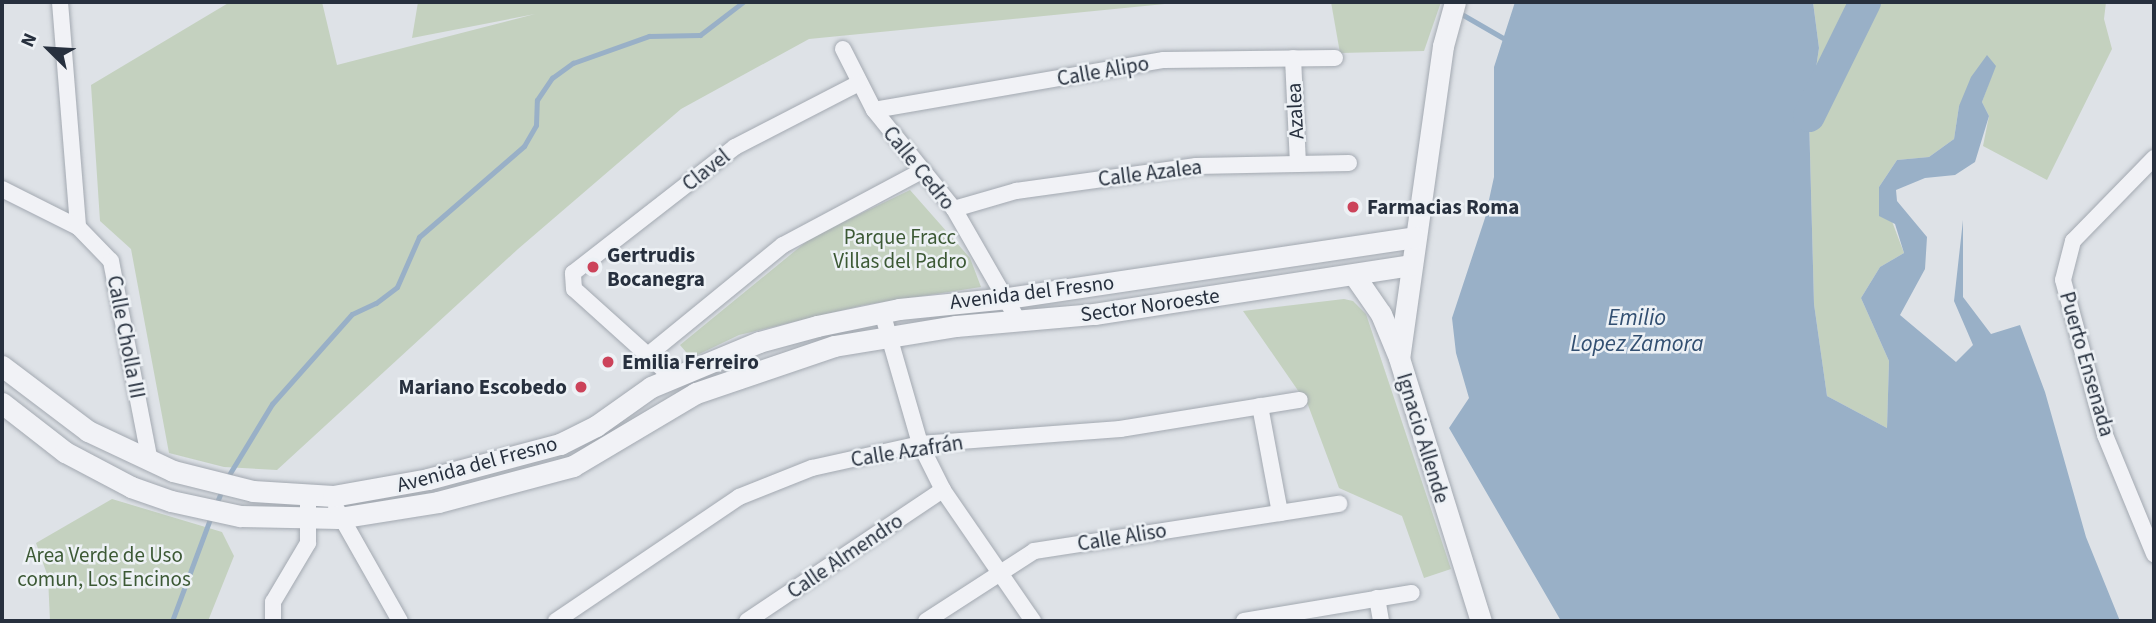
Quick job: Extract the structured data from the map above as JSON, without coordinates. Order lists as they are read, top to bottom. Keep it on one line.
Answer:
{"streets":{"street":["Calle Alipo","Azalea","Calle Cedro","Clavel","Calle Azalea","Avenida del Fresno","Sector Noroeste","Calle Cholla III","Puerto Ensenada","Ignacio Allende","Calle Azafrán","Calle Aliso","Calle Almendro"]},"crossings":[["Calle Alipo","Azalea"],["Calle Alipo","Calle Cedro"],["Azalea","Calle Azalea"],["Calle Cedro","Clavel"],["Calle Cedro","Calle Azalea"],["Calle Cedro","Avenida del Fresno"],["Calle Cedro","Sector Noroeste"],["Avenida del Fresno","Sector Noroeste"],["Avenida del Fresno","Calle Cholla III"],["Avenida del Fresno","Ignacio Allende"],["Sector Noroeste","Ignacio Allende"]],"water":["Emilio Lopez Zamora"],"parks":["Parque Fracc Villas del Padro","Area Verde de Uso comun, Los Encinos"],"places":["Farmacias Roma","Gertrudis Bocanegra","Emilia Ferreiro","Mariano Escobedo"],"north":"top left"}
